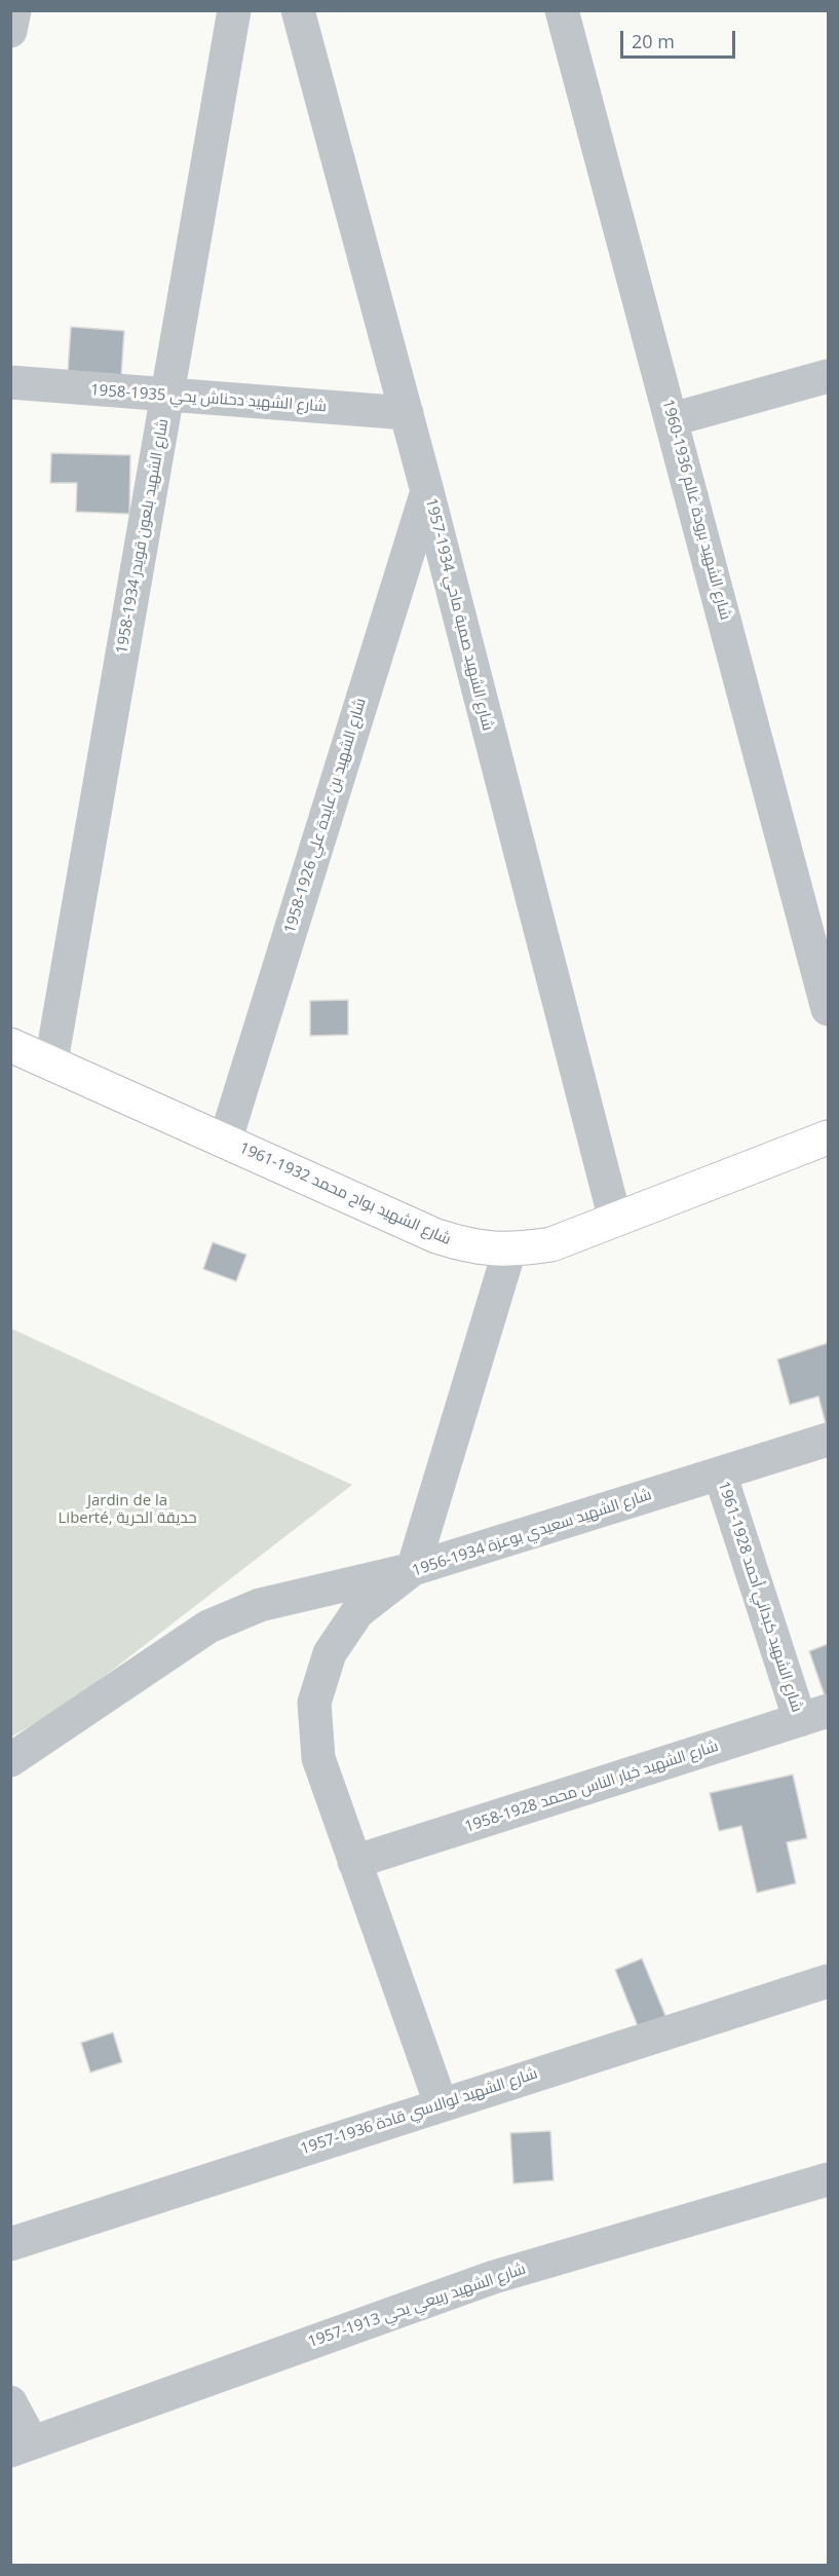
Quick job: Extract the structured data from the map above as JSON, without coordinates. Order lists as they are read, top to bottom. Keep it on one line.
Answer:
{"streets":{"street":["شارع الشهيد دحناش يحي 1935-1958","شارع الشهيد برودة غالم 1936-1960","شارع الشهيد بلعون قويدر 1934-1958","شارع الشهيد صمبة ماحي 1934-1957","شارع الشهيد بن عايدة علي 1926-1958","شارع الشهيد بواح محمد 1932-1961","شارع الشهيد سعيدي بوعزة 1934-1956","شارع الشهيد كبداني أحمد 1928-1961","شارع الشهيد خيار الناس محمد 1928-1958","شارع الشهيد لوالاسي قادة 1936-1957","شارع الشهيد ربيعي يحي 1913-1957"]},"crossings":[["شارع الشهيد دحناش يحي 1935-1958","شارع الشهيد بلعون قويدر 1934-1958"],["شارع الشهيد دحناش يحي 1935-1958","شارع الشهيد صمبة ماحي 1934-1957"],["شارع الشهيد بلعون قويدر 1934-1958","شارع الشهيد بواح محمد 1932-1961"],["شارع الشهيد صمبة ماحي 1934-1957","شارع الشهيد بن عايدة علي 1926-1958"],["شارع الشهيد صمبة ماحي 1934-1957","شارع الشهيد بواح محمد 1932-1961"],["شارع الشهيد بن عايدة علي 1926-1958","شارع الشهيد بواح محمد 1932-1961"],["شارع الشهيد سعيدي بوعزة 1934-1956","شارع الشهيد كبداني أحمد 1928-1961"],["شارع الشهيد سعيدي بوعزة 1934-1956","شارع الشهيد خيار الناس محمد 1928-1958"],["شارع الشهيد سعيدي بوعزة 1934-1956","شارع الشهيد لوالاسي قادة 1936-1957"],["شارع الشهيد كبداني أحمد 1928-1961","شارع الشهيد خيار الناس محمد 1928-1958"]],"parks":["Jardin de la Liberté, حديقة الحرية"],"scale_bar":"20 m"}
